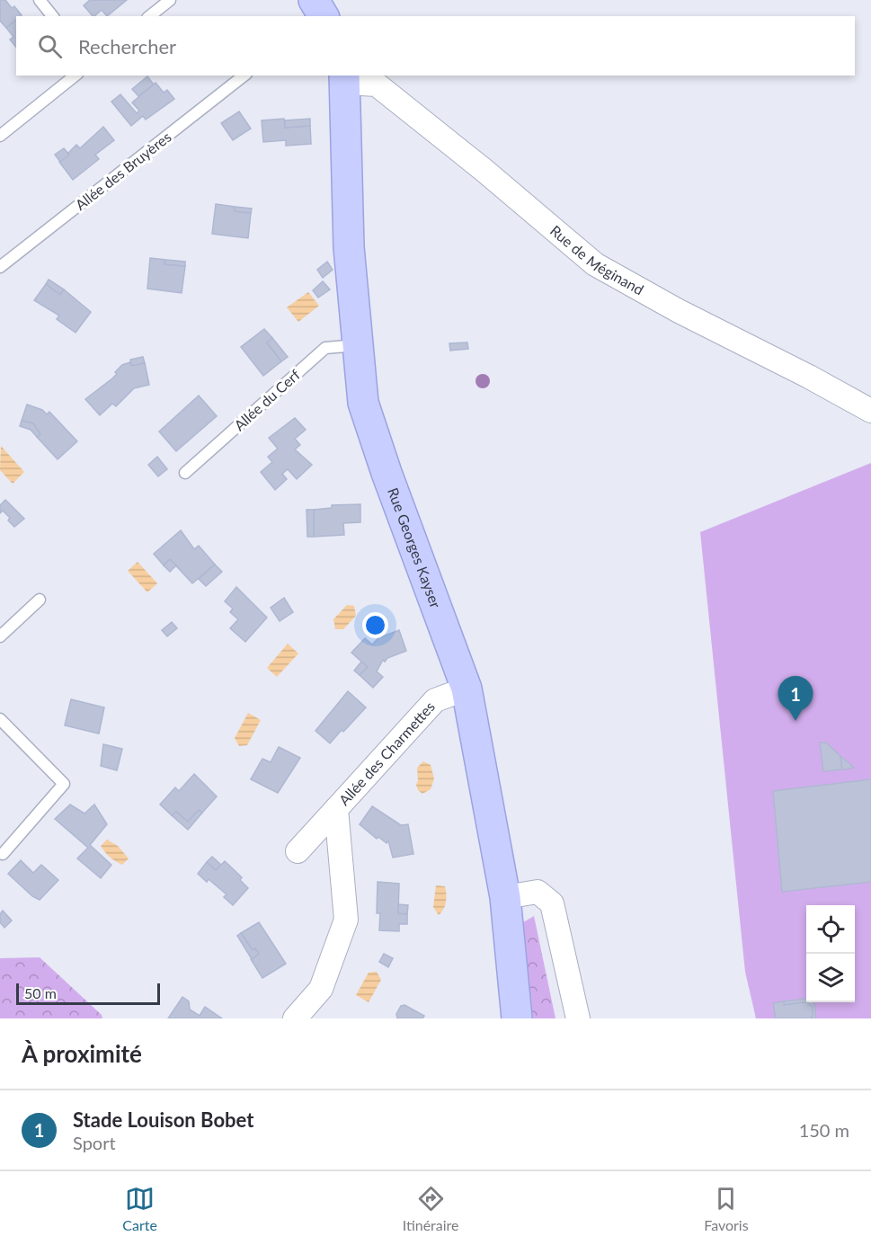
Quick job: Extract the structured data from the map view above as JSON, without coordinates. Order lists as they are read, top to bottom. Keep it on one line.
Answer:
{"streets":{"street":["Rue de Méginand","Rue Georges Kayser","Allée des Charmettes"],"lane":["Allée des Bruyères","Allée du Cerf"]},"crossings":[["Rue de Méginand","Rue Georges Kayser"],["Allée du Cerf","Rue Georges Kayser"],["Rue Georges Kayser","Allée des Charmettes"]],"scale_bar":"50 m","page":{"search":"Rechercher","pins":"1","scale":"50 m","heading":"À proximité","list":[{"mark":"1","name":"Stade Louison Bobet","note":"Sport","value":"150 m"}],"nav":["Carte","Itinéraire","Favoris"]}}
